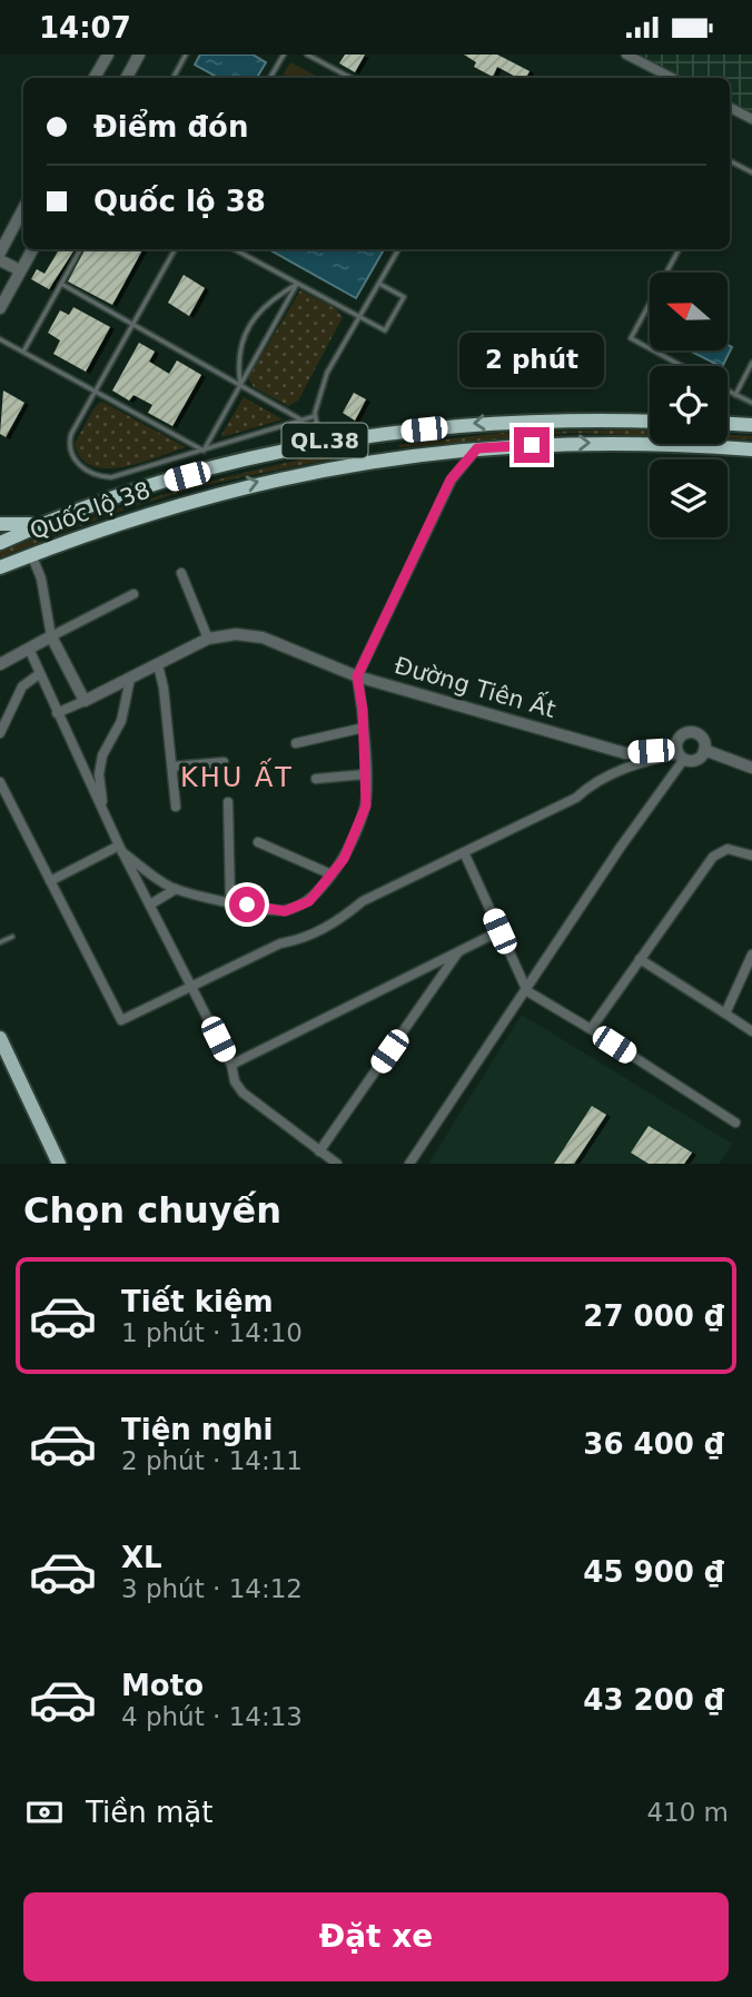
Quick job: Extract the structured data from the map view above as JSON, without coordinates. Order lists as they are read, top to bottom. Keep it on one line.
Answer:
{"streets":{"highway":["QL.38","Quốc lộ 38"],"street":["Đường Tiên Ất"]},"districts":["KHU ẤT"],"north":"left","page":{"status":"14:07","banner":["Điểm đón","Quốc lộ 38"],"bubble":"2 phút","heading":"Chọn chuyến","list":[{"name":"Tiết kiệm","note":"1 phút · 14:10","value":"27 000 ₫"},{"name":"Tiện nghi","note":"2 phút · 14:11","value":"36 400 ₫"},{"name":"XL","note":"3 phút · 14:12","value":"45 900 ₫"},{"name":"Moto","note":"4 phút · 14:13","value":"43 200 ₫"}],"pay":["Tiền mặt","410 m"],"buttons":"Đặt xe"}}
